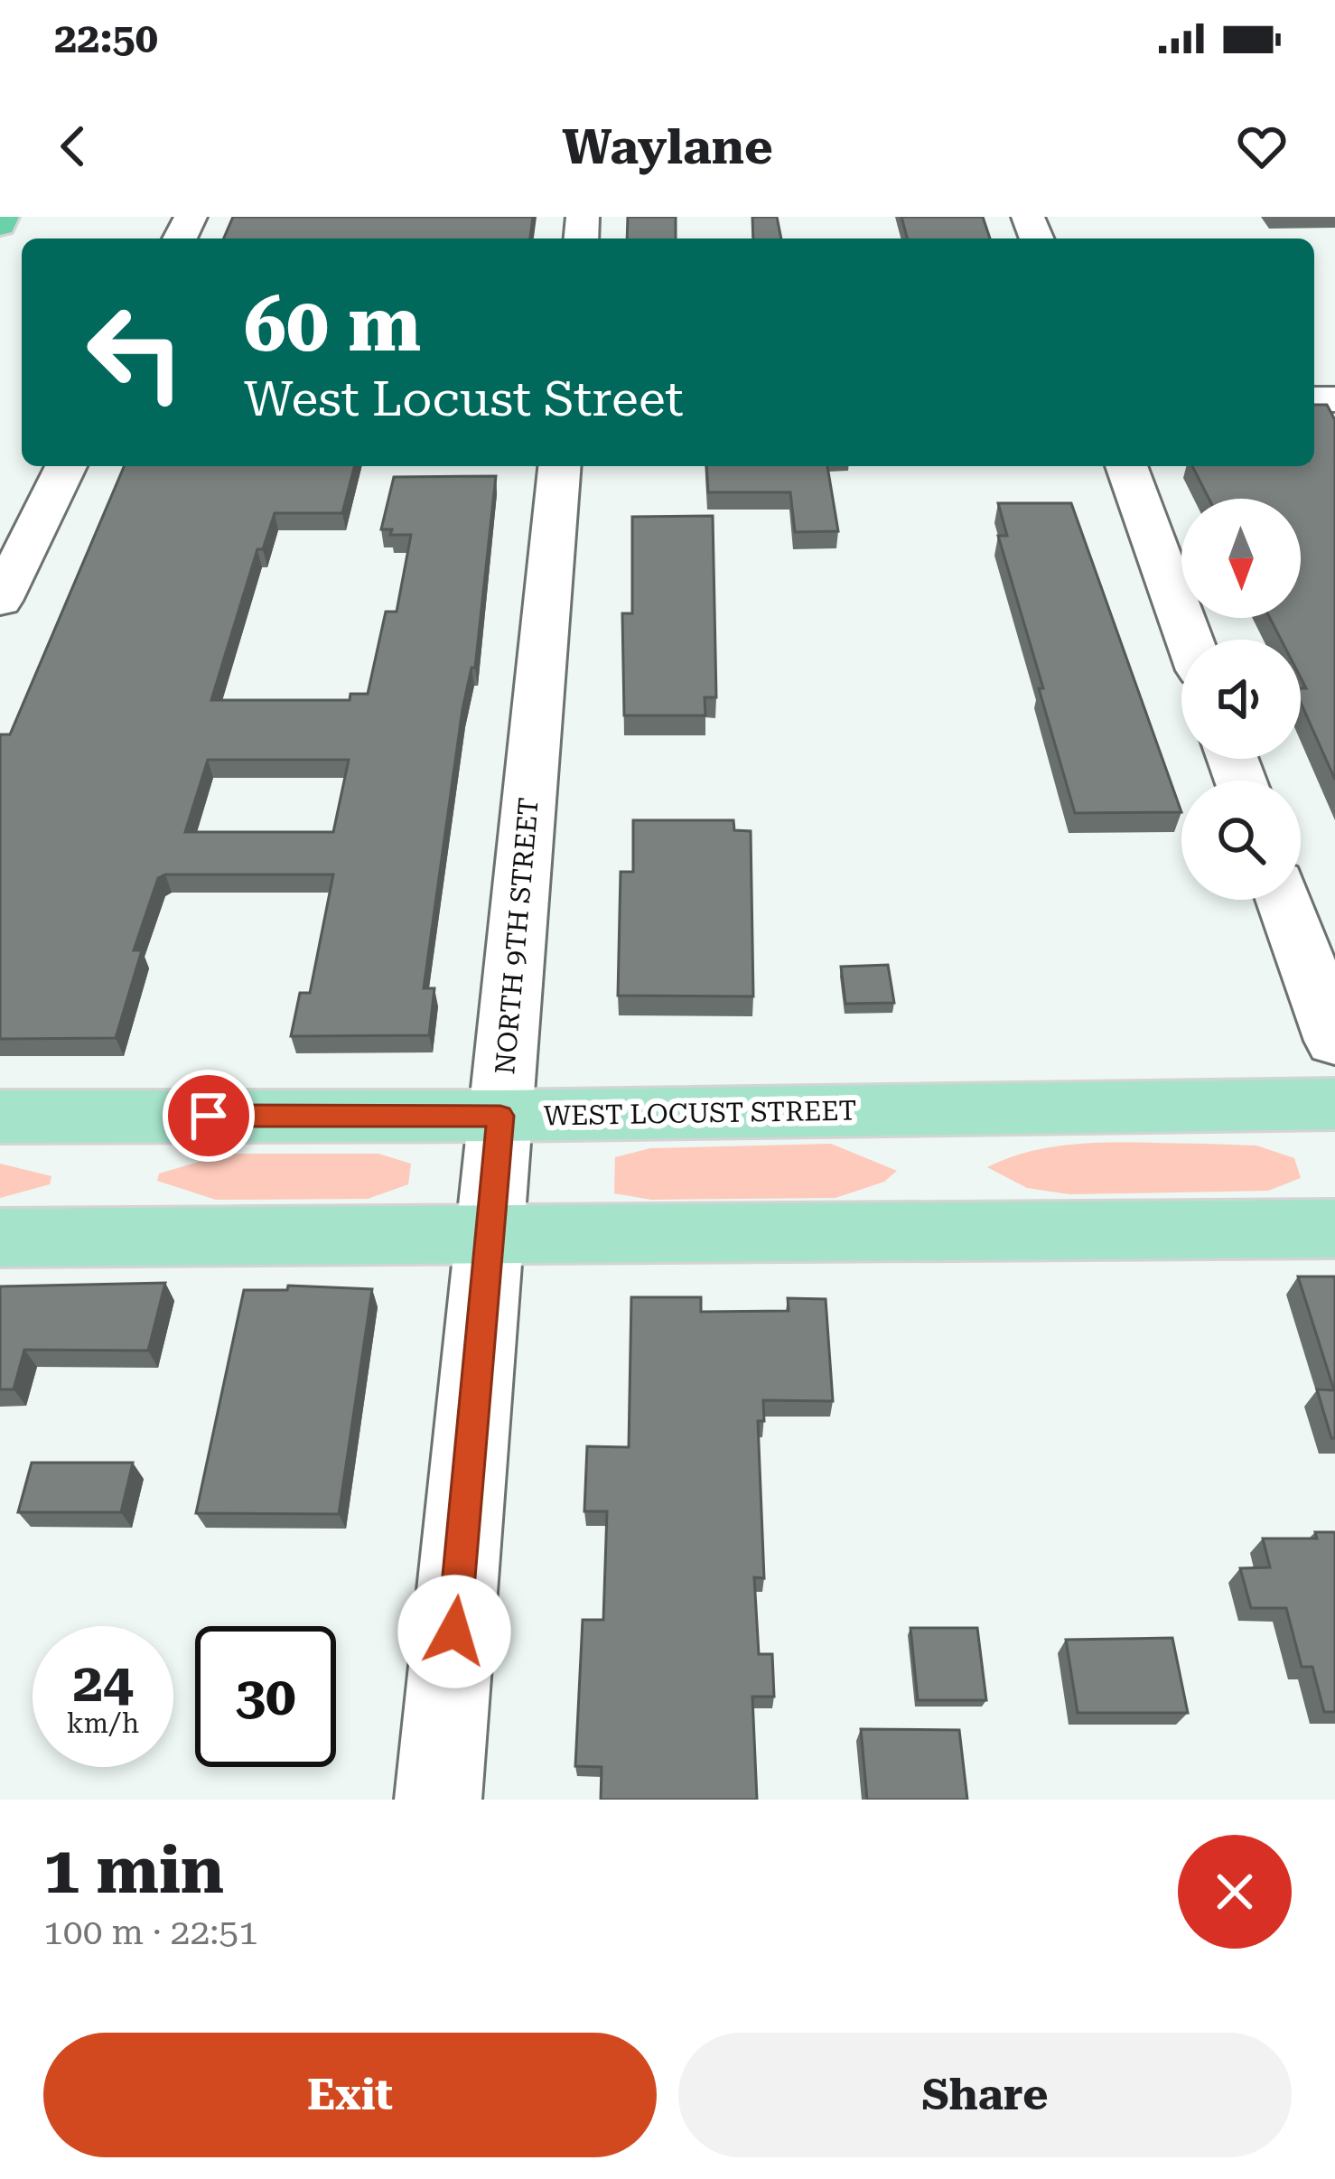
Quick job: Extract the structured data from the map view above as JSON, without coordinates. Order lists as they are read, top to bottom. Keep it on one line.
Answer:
{"streets":{"main road":["WEST LOCUST STREET"],"street":["NORTH 9TH STREET"]},"crossings":[["NORTH 9TH STREET","WEST LOCUST STREET"]],"north":"bottom","page":{"status":"22:50","header":"Waylane","turn":["60 m","West Locust Street"],"speed":"24 km/h","limit":"30","heading":["1 min","100 m · 22:51"],"buttons":["Exit","Share"]}}
